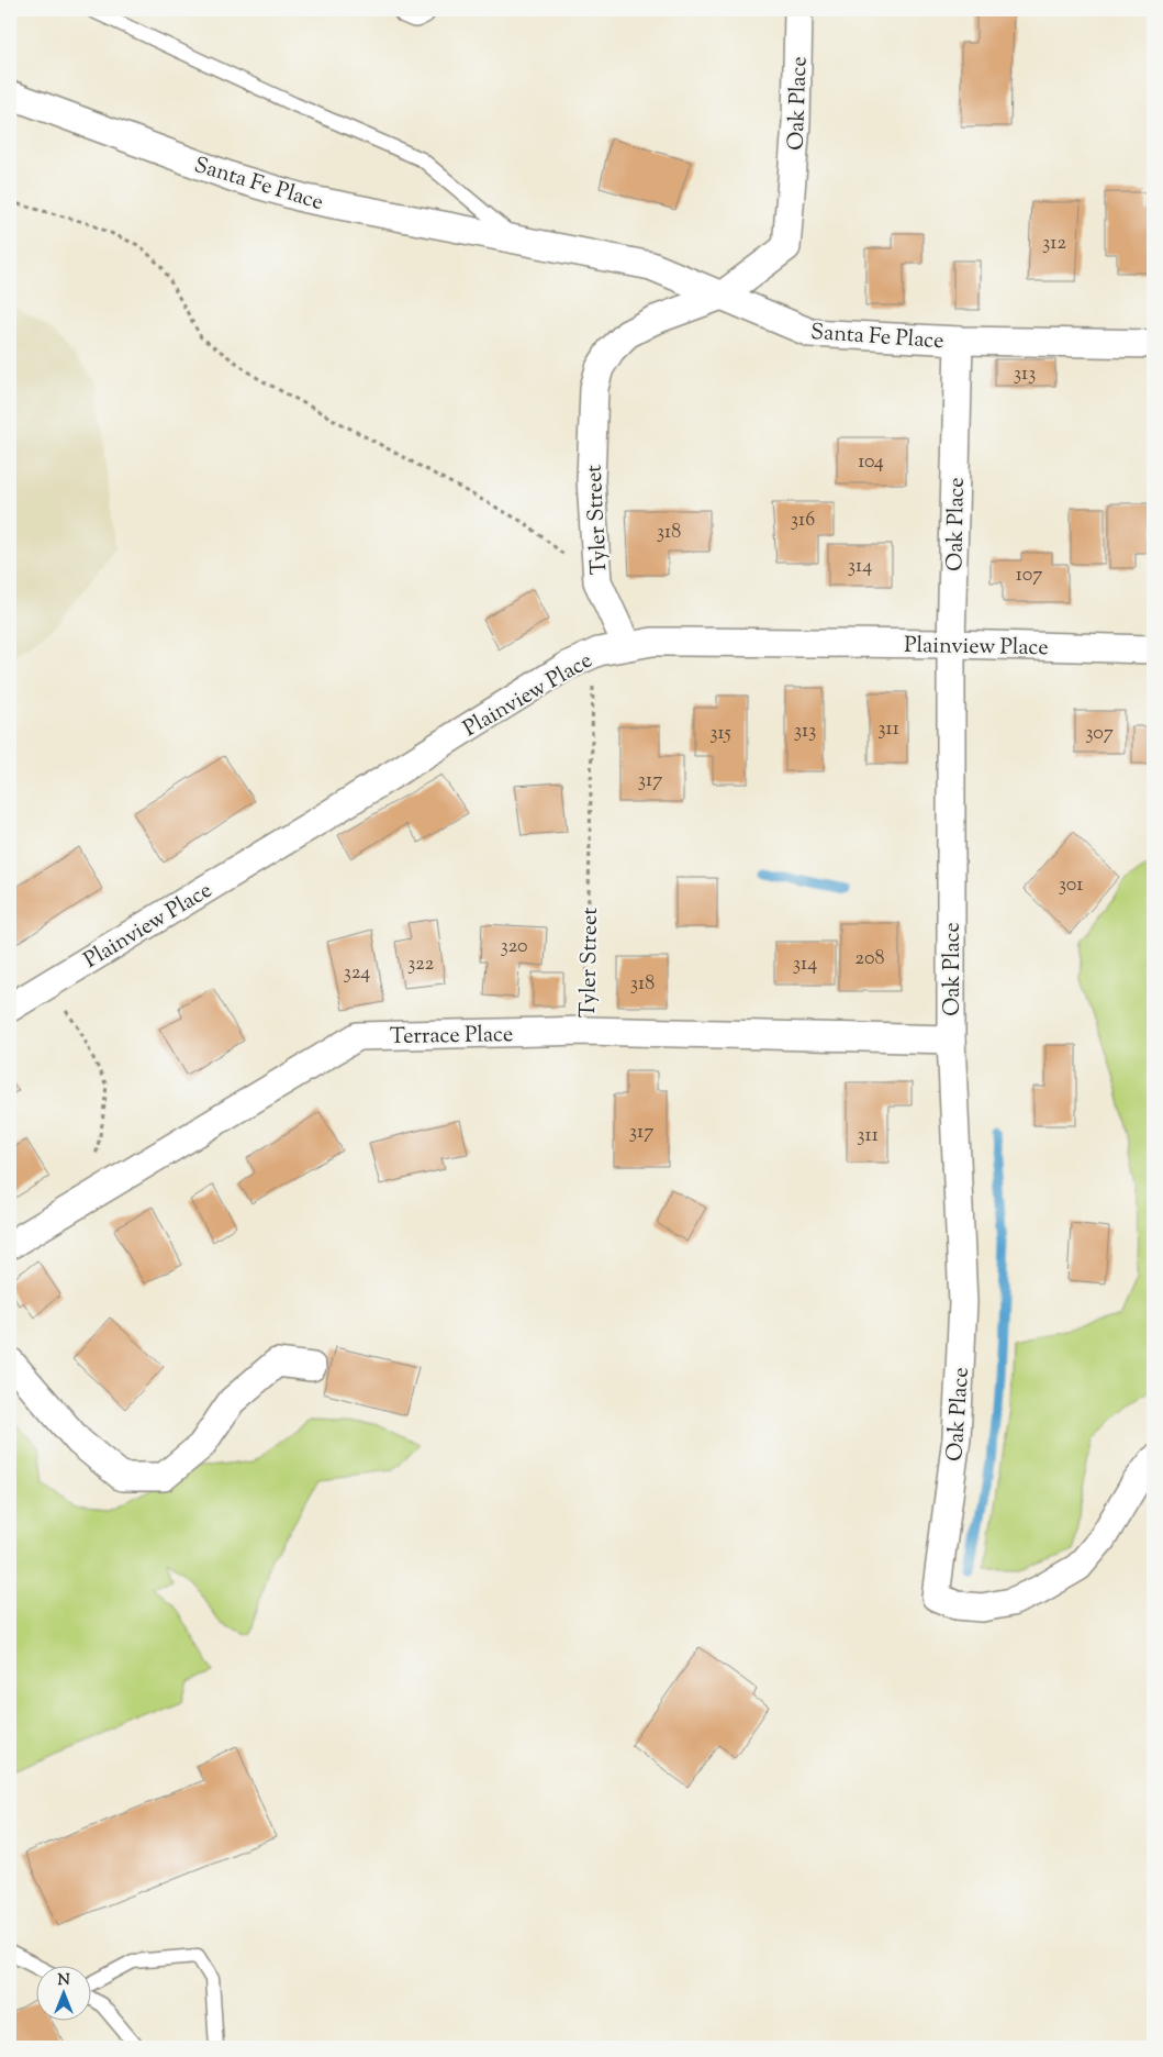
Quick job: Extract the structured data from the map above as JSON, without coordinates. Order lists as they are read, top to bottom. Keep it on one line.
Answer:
{"streets":{"street":["Oak Place","Santa Fe Place","Tyler Street","Plainview Place","Terrace Place"]},"crossings":[["Oak Place","Santa Fe Place"],["Oak Place","Tyler Street"],["Oak Place","Plainview Place"],["Oak Place","Terrace Place"],["Santa Fe Place","Tyler Street"],["Tyler Street","Plainview Place"],["Tyler Street","Terrace Place"]],"house_numbers":["312","313","104","316","318","314","107","311","313","315","307","317","301","320","208","322","314","324","318","317","311"],"north":"top"}
